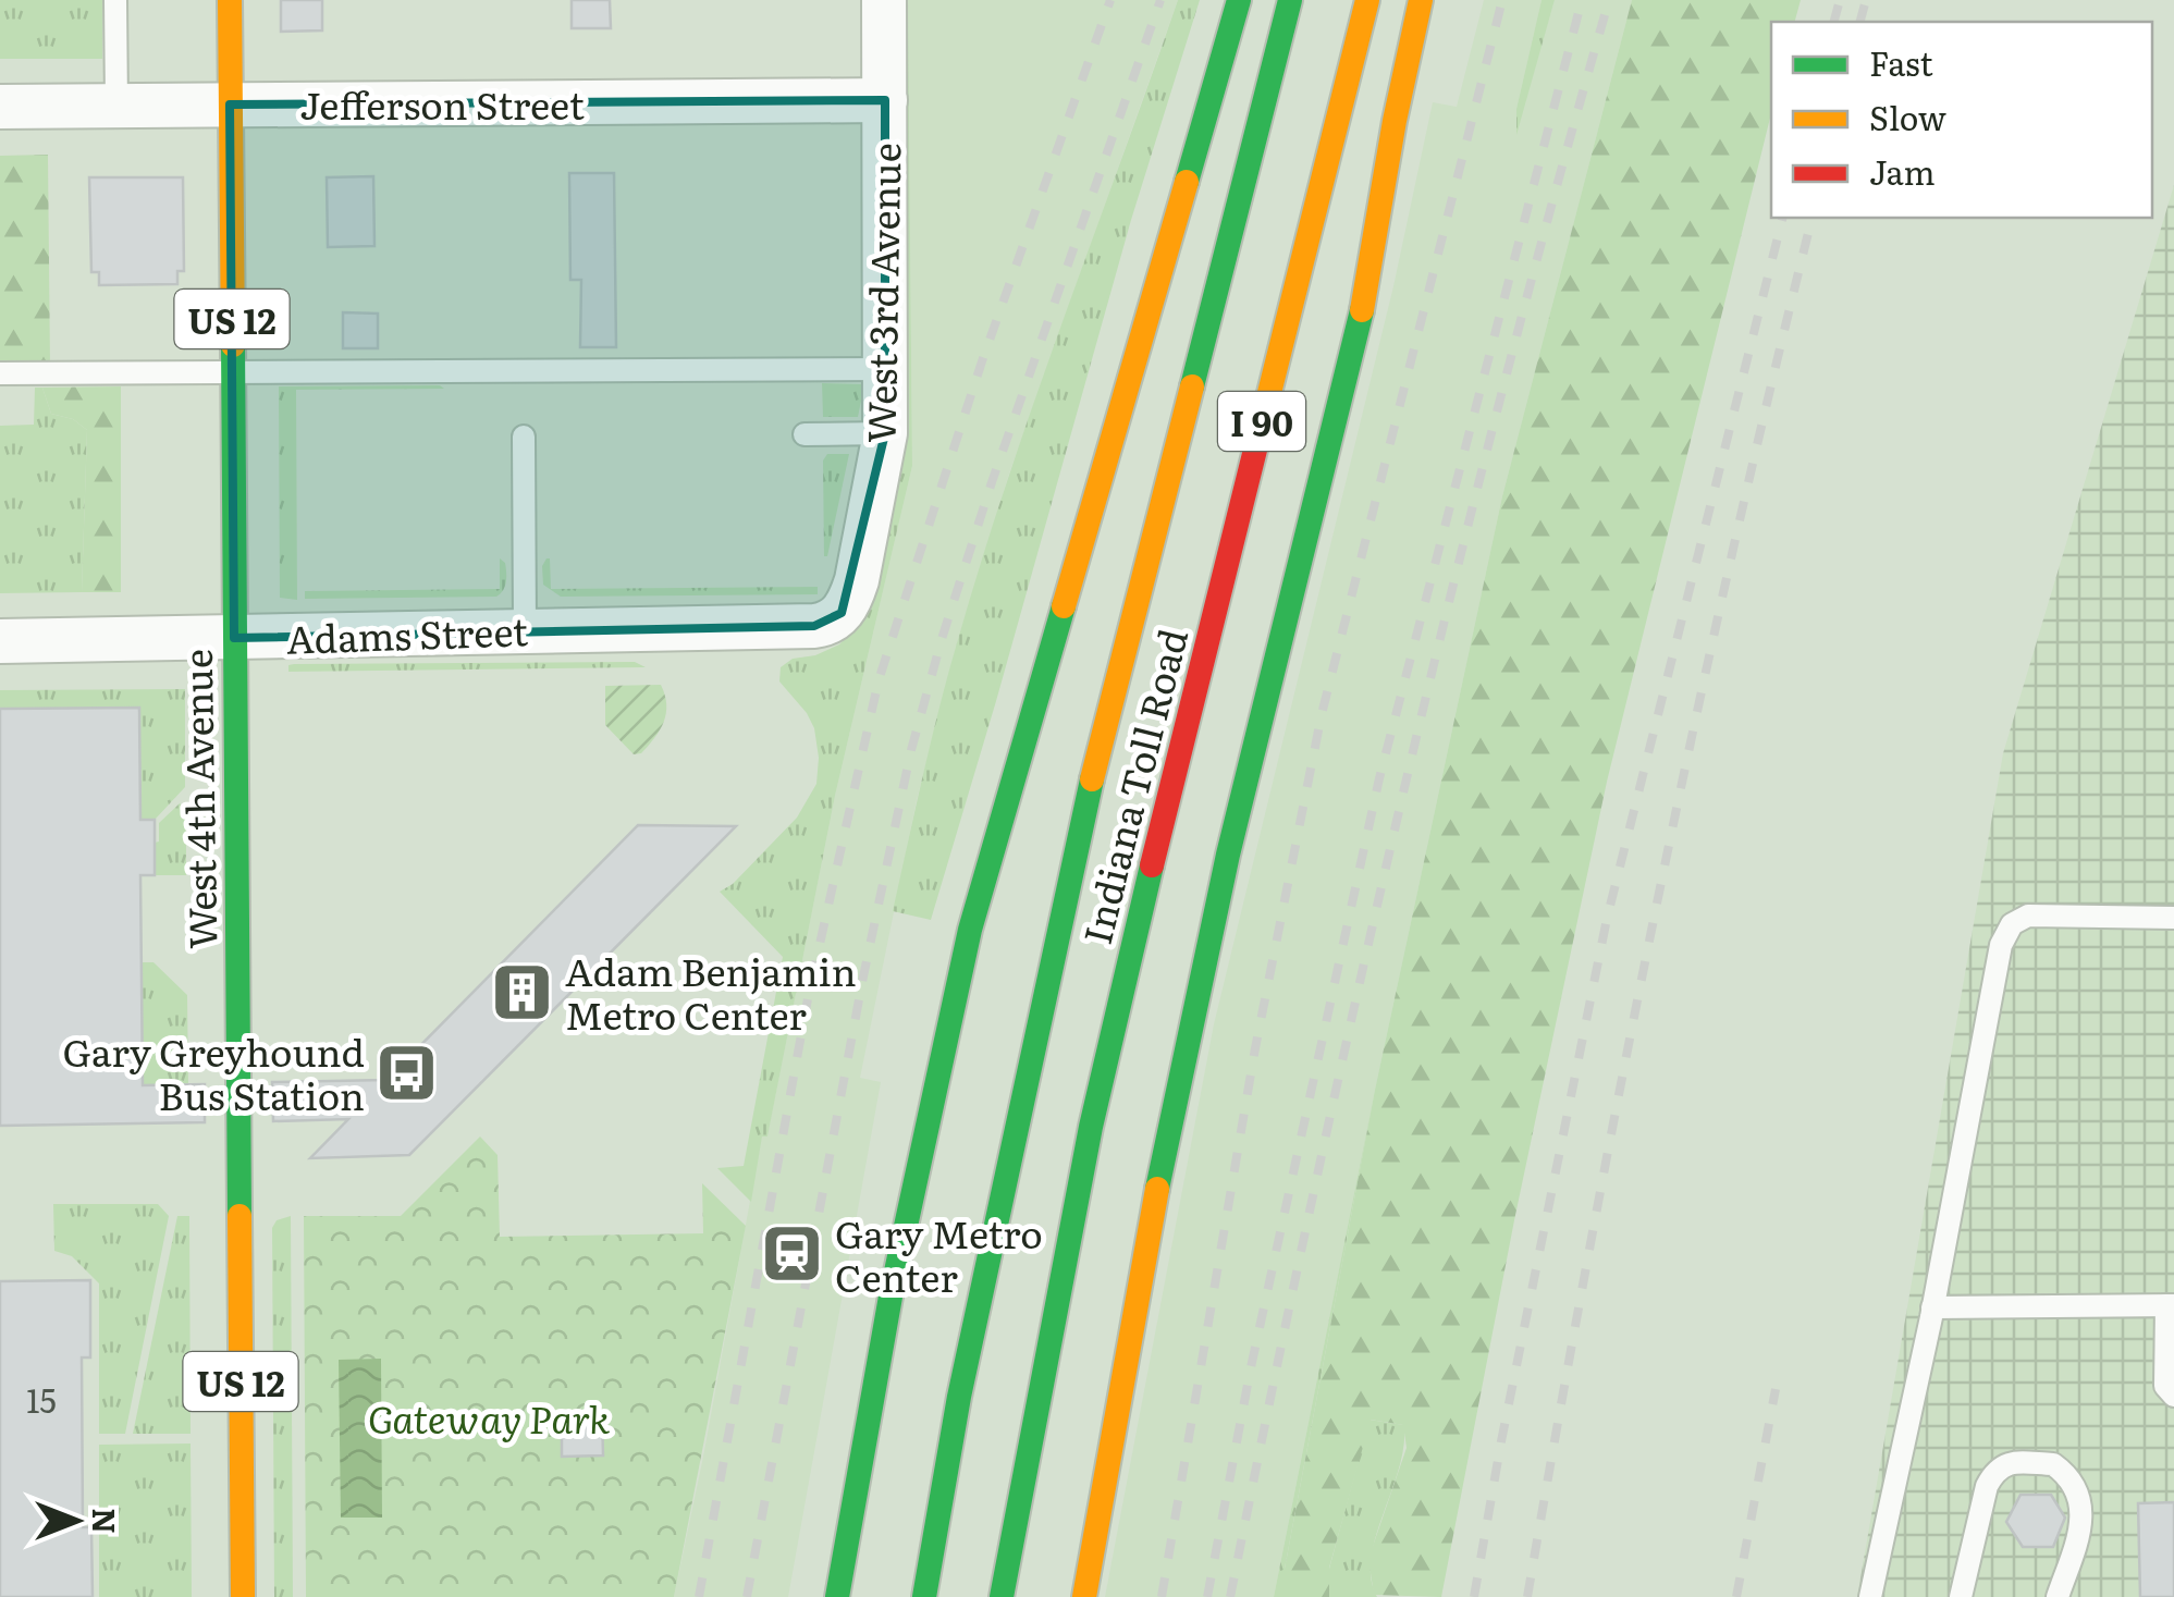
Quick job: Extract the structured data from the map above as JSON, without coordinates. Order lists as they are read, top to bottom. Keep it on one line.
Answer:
{"streets":{"main road":["US 12","I 90","Indiana Toll Road","West 4th Avenue"],"street":["Jefferson Street","West 3rd Avenue","Adams Street"]},"crossings":[["Jefferson Street","West 3rd Avenue"],["Jefferson Street","West 4th Avenue"],["West 3rd Avenue","Adams Street"],["Adams Street","West 4th Avenue"]],"parks":["Gateway Park"],"places":{"building":["Adam Benjamin Metro Center"],"bus stop":["Gary Greyhound Bus Station"],"station":["Gary Metro Center"]},"house_numbers":["15"],"legend":["Fast","Slow","Jam"],"north":"right"}
